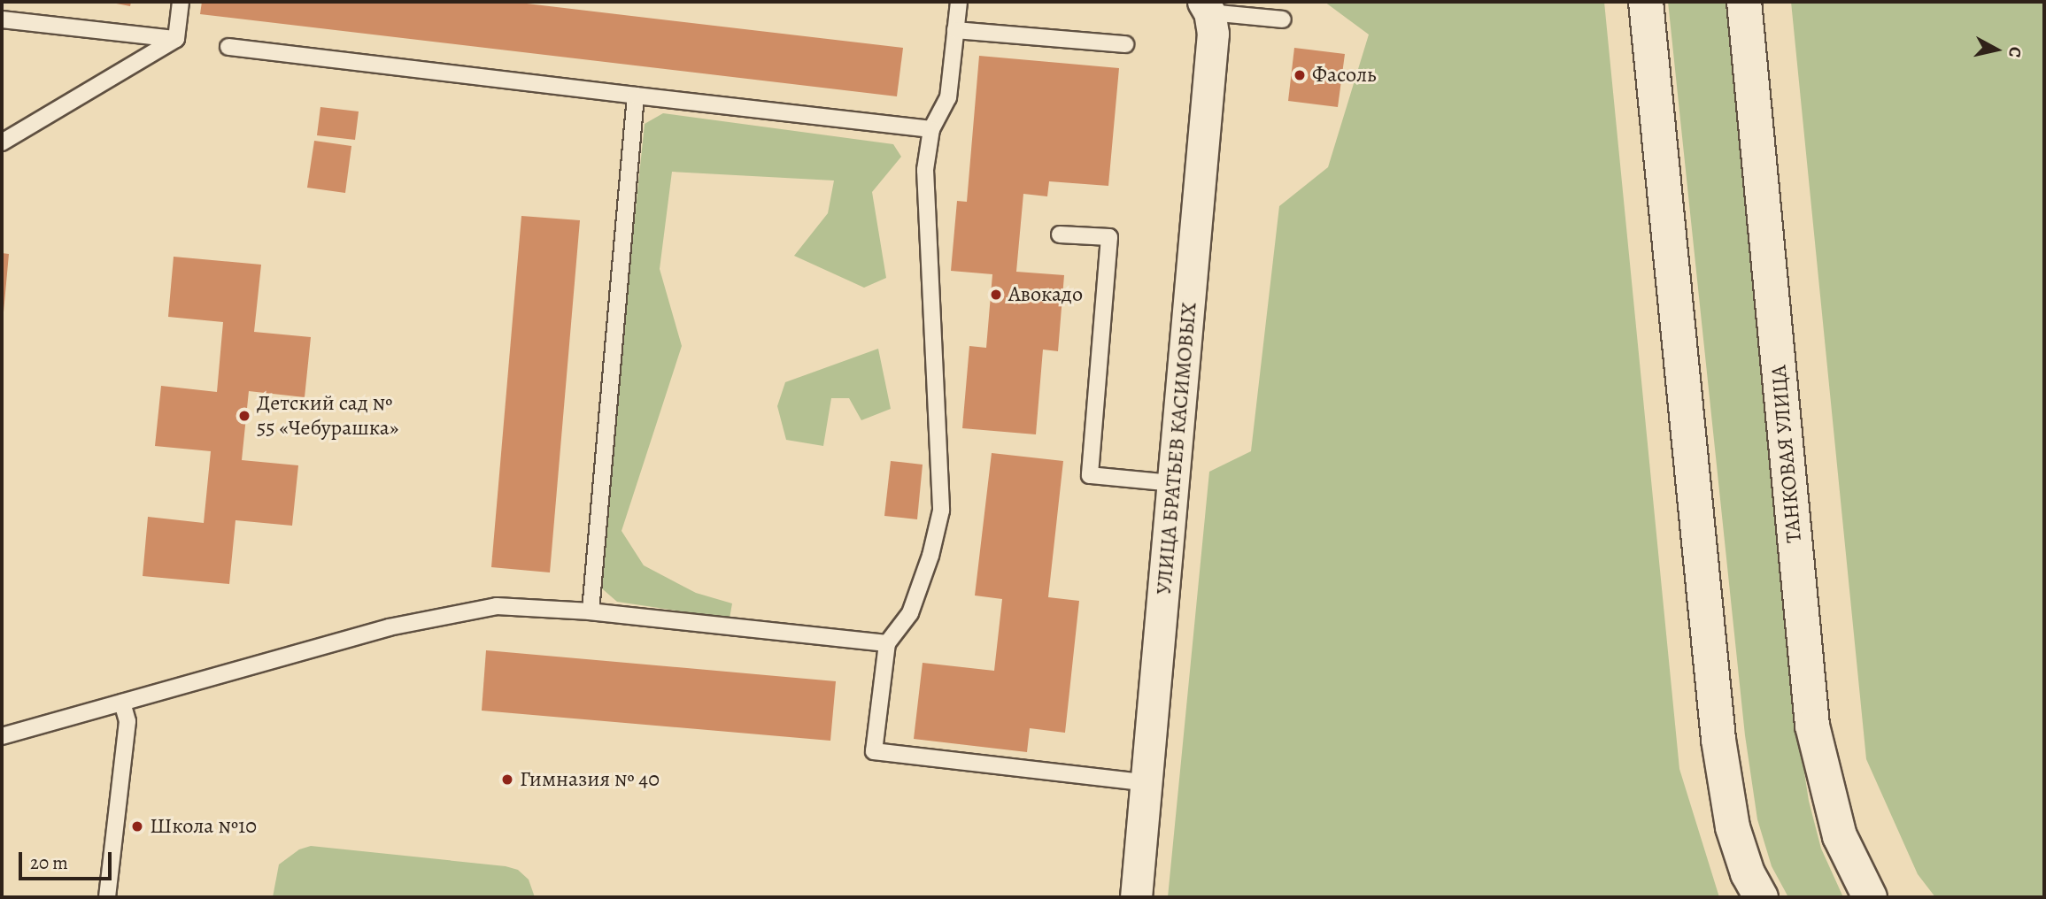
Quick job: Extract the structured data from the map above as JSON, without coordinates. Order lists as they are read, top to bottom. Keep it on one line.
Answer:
{"streets":{"main road":["ТАНКОВАЯ УЛИЦА"],"street":["УЛИЦА БРАТЬЕВ КАСИМОВЫХ"]},"places":["Фасоль","Авокадо","Детский сад № 55 «Чебурашка»","Гимназия № 40","Школа №10"],"scale_bar":"20 m","north":"right"}
